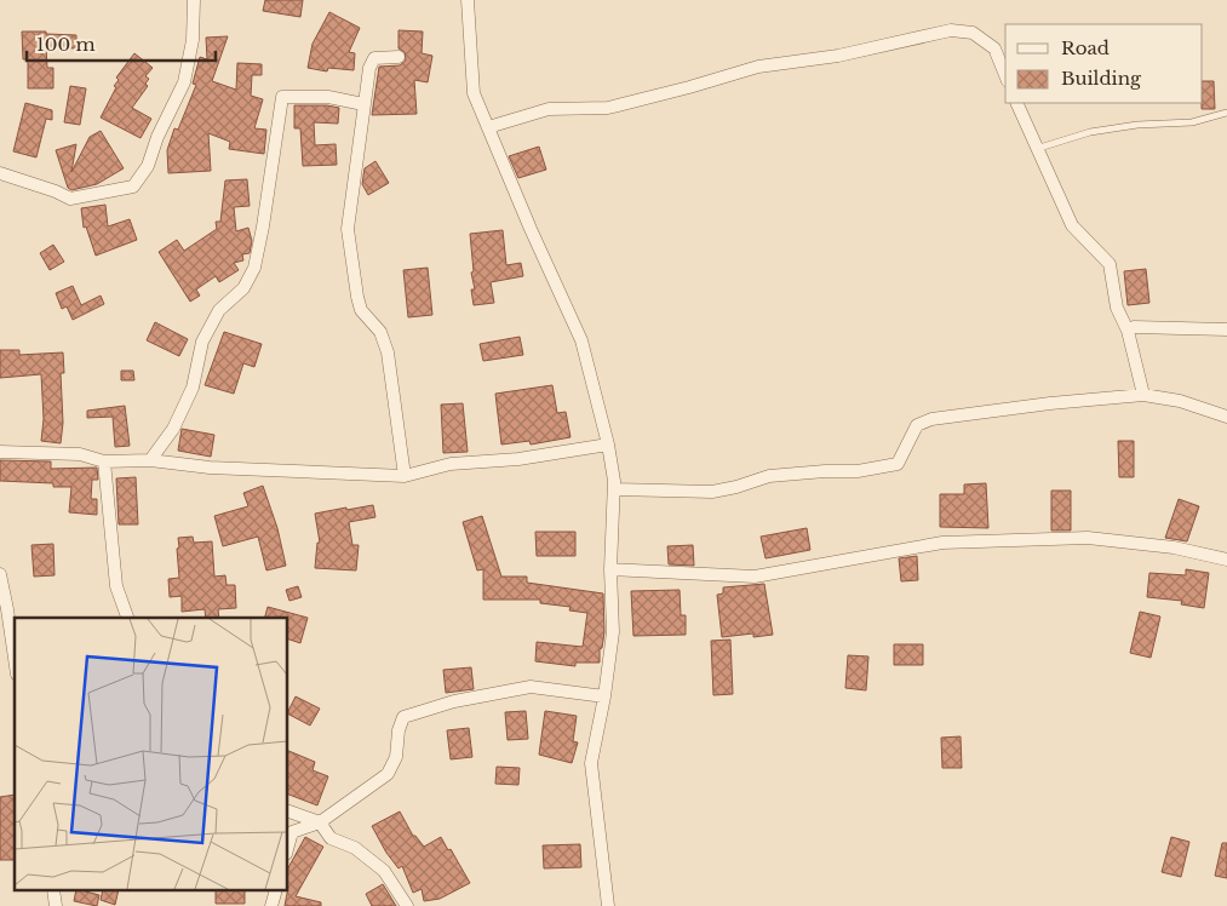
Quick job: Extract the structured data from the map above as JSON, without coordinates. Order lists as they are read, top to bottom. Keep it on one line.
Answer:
{"legend":["Road","Building"],"scale_bar":"100 m"}
